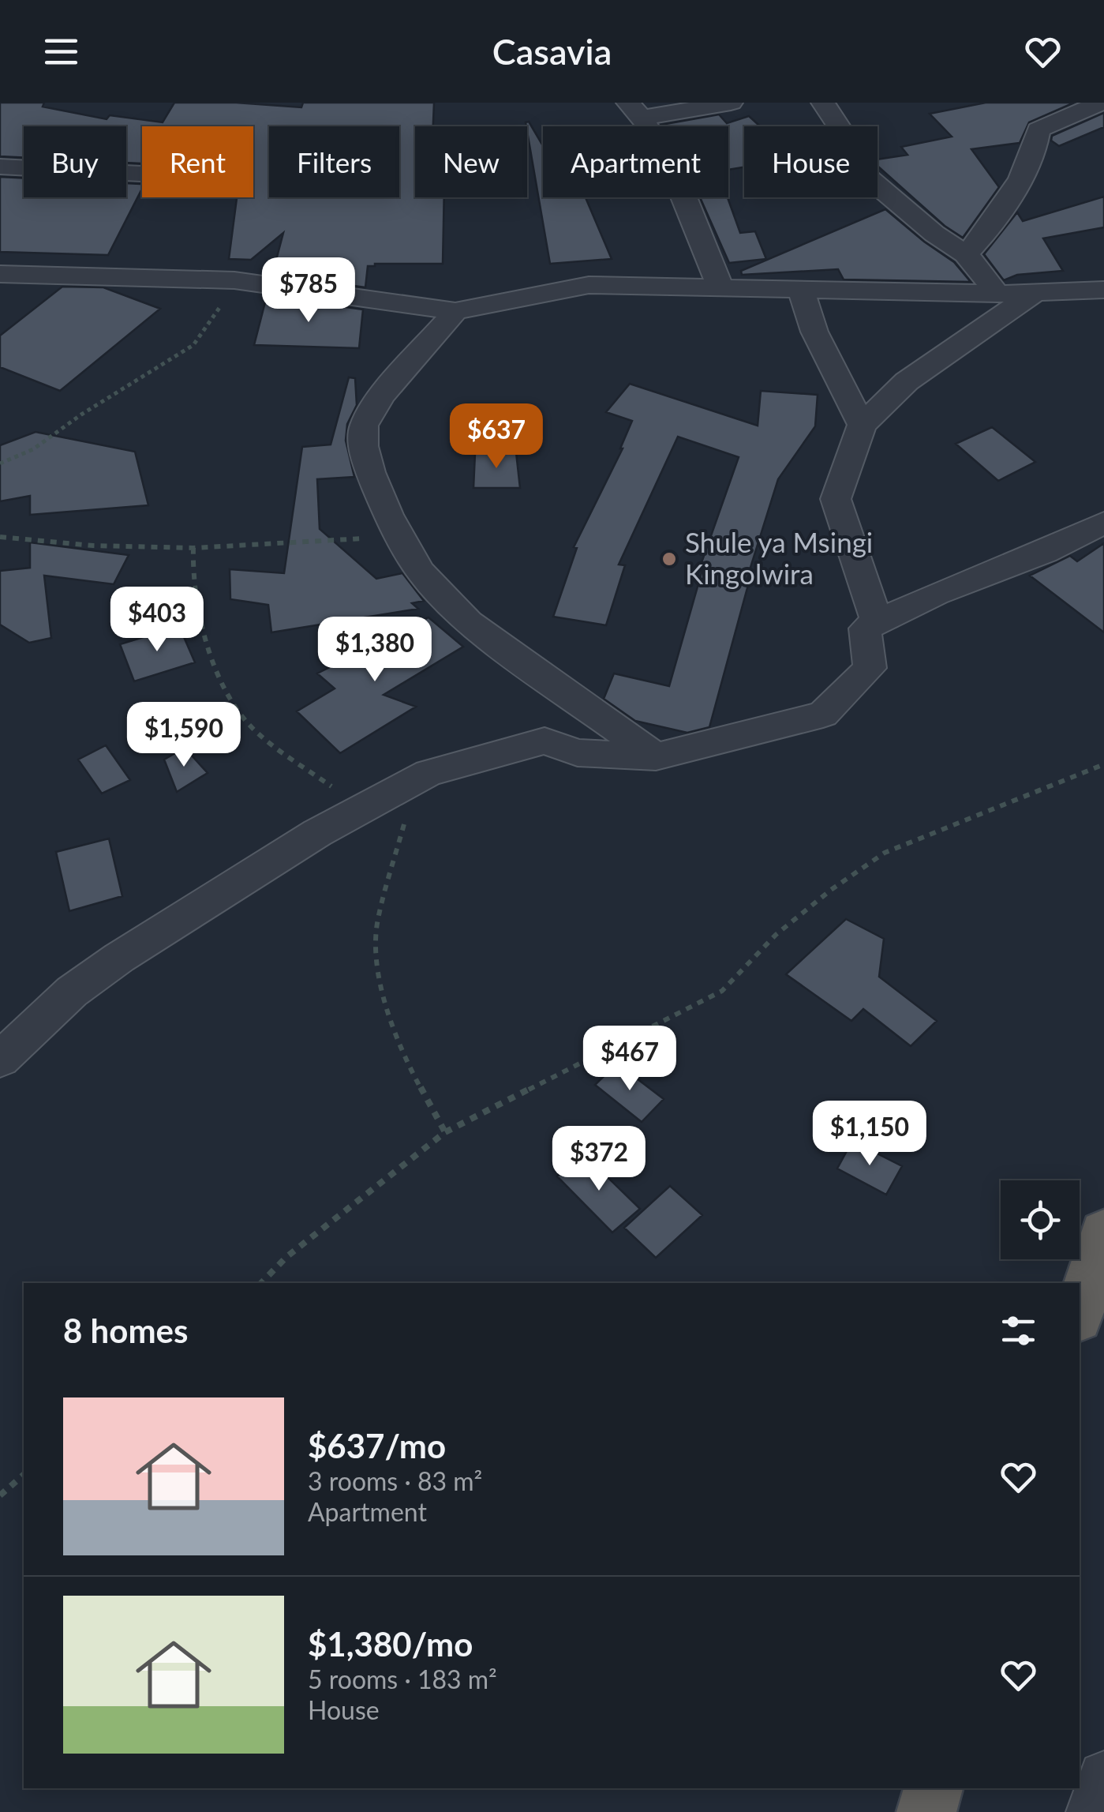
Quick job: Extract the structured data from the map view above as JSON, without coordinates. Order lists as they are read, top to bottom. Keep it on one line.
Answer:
{"places":["Shule ya Msingi Kingolwira"],"page":{"header":"Casavia","chip":["Buy","Rent","Filters","New","Apartment","House"],"price":["$785","$637","$403","$1,380","$1,590","$467","$1,150","$372"],"heading":"8 homes","list":[{"name":"$637/mo","note":"3 rooms · 83 m² · Apartment"},{"name":"$1,380/mo","note":"5 rooms · 183 m² · House"}]}}
